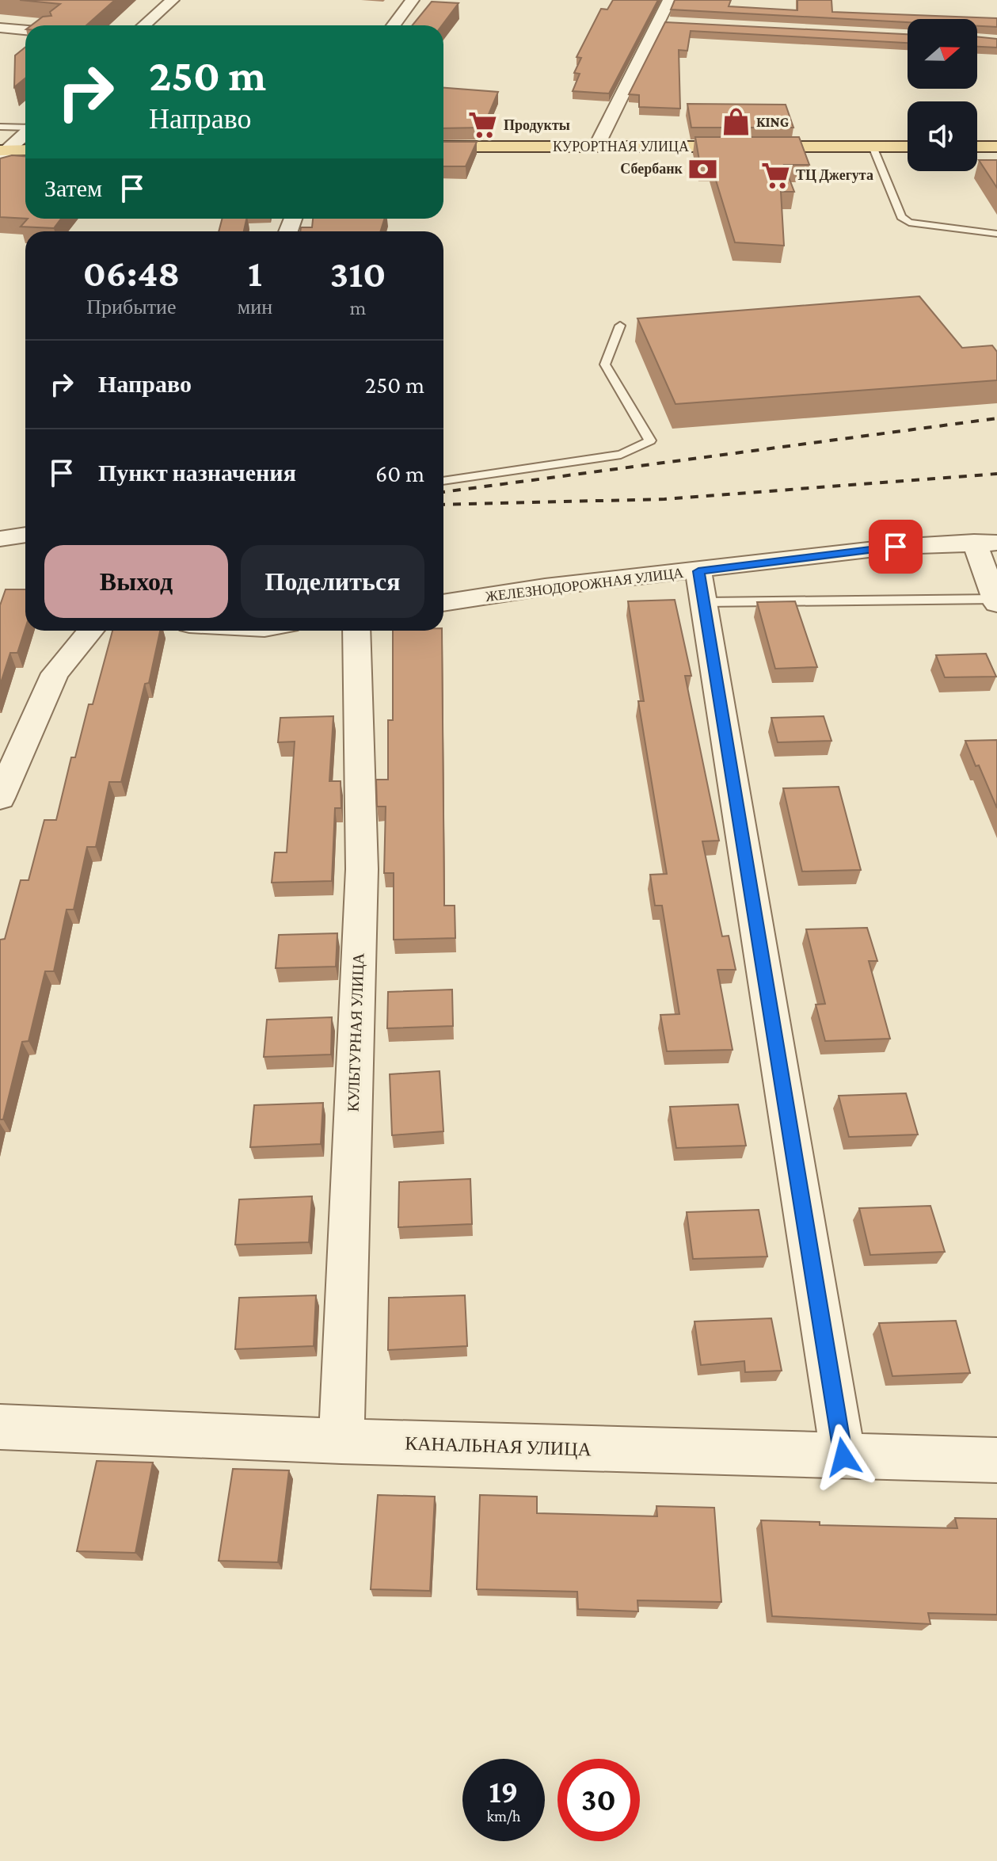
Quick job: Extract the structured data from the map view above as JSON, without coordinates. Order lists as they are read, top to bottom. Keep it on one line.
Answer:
{"streets":{"main road":["КУРОРТНАЯ УЛИЦА"],"street":["ЖЕЛЕЗНОДОРОЖНАЯ УЛИЦА","КУЛЬТУРНАЯ УЛИЦА","КАНАЛЬНАЯ УЛИЦА"]},"crossings":[["КУЛЬТУРНАЯ УЛИЦА","КАНАЛЬНАЯ УЛИЦА"]],"places":{"shop":["KING"],"supermarket":["Продукты","ТЦ Джегута"],"bank":["Сбербанк"]},"north":"right","page":{"turn":["250 m","Направо"],"then":"Затем","eta":["06:48","Прибытие","1","мин","310","m"],"list":[{"name":"Направо","value":"250 m"},{"name":"Пункт назначения","value":"60 m"}],"buttons":["Выход","Поделиться"],"speed":"19 km/h","limit":"30"}}
